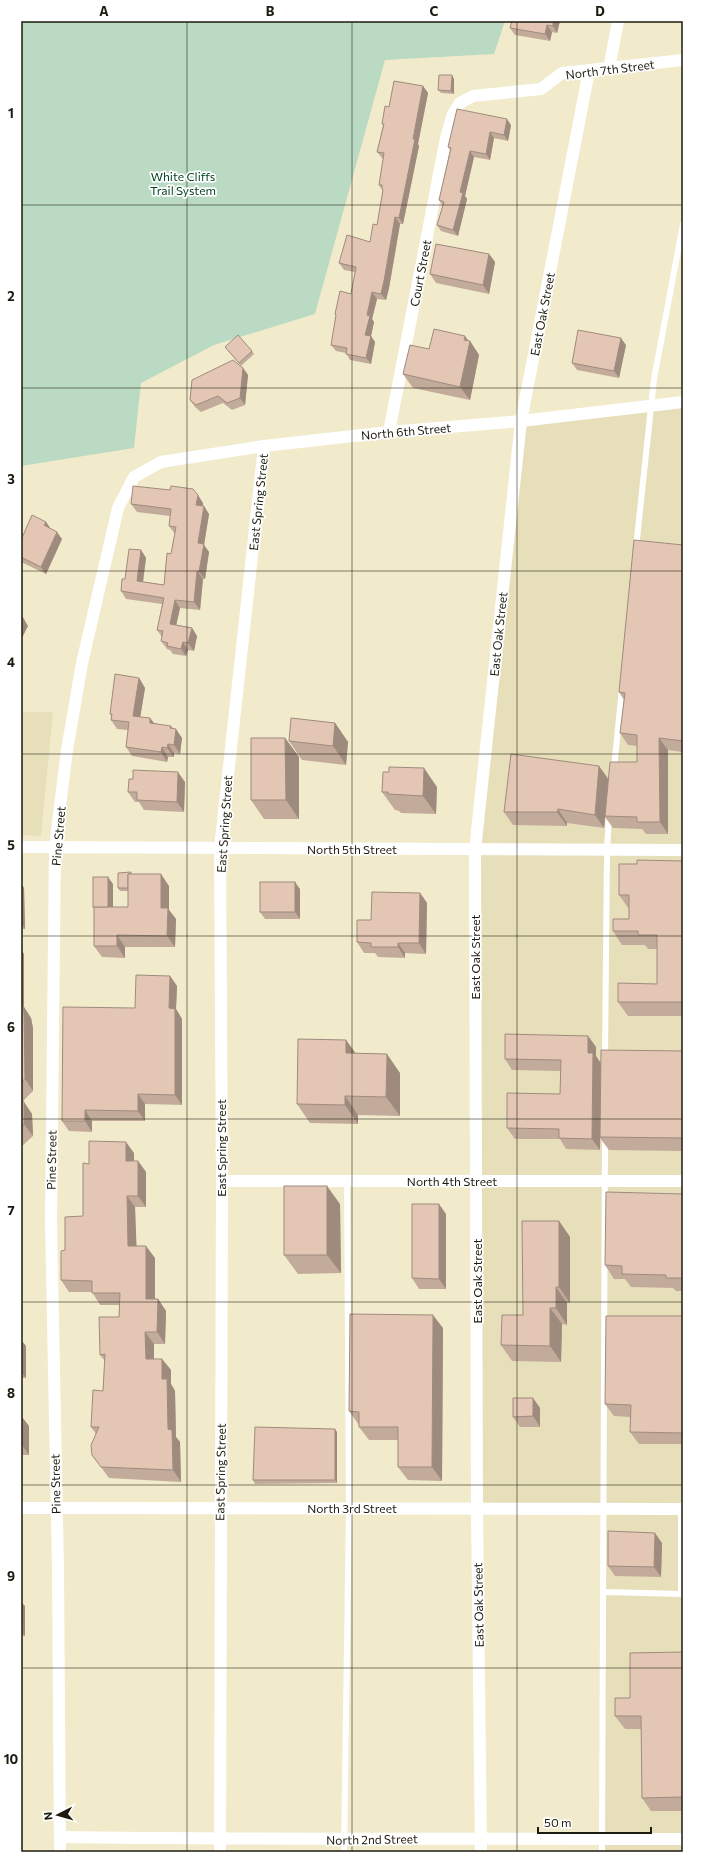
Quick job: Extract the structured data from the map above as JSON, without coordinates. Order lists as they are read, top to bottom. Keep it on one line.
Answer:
{"streets":{"street":["North 7th Street","Court Street","East Oak Street","North 6th Street","East Spring Street","Pine Street","North 5th Street","North 4th Street","North 3rd Street","North 2nd Street"]},"crossings":[["North 7th Street","Court Street"],["North 7th Street","East Oak Street"],["Court Street","North 6th Street"],["East Oak Street","North 6th Street"],["East Oak Street","North 5th Street"],["East Oak Street","North 4th Street"],["East Oak Street","North 3rd Street"],["East Oak Street","North 2nd Street"],["North 6th Street","East Spring Street"],["North 6th Street","Pine Street"],["East Spring Street","North 5th Street"],["East Spring Street","North 4th Street"],["East Spring Street","North 3rd Street"],["East Spring Street","North 2nd Street"],["Pine Street","North 5th Street"],["Pine Street","North 3rd Street"],["Pine Street","North 2nd Street"]],"parks":["White Cliffs Trail System"],"scale_bar":"50 m","north":"left","grid":{"columns":["A","B","C","D"],"rows":["1","2","3","4","5","6","7","8","9","10"]}}
